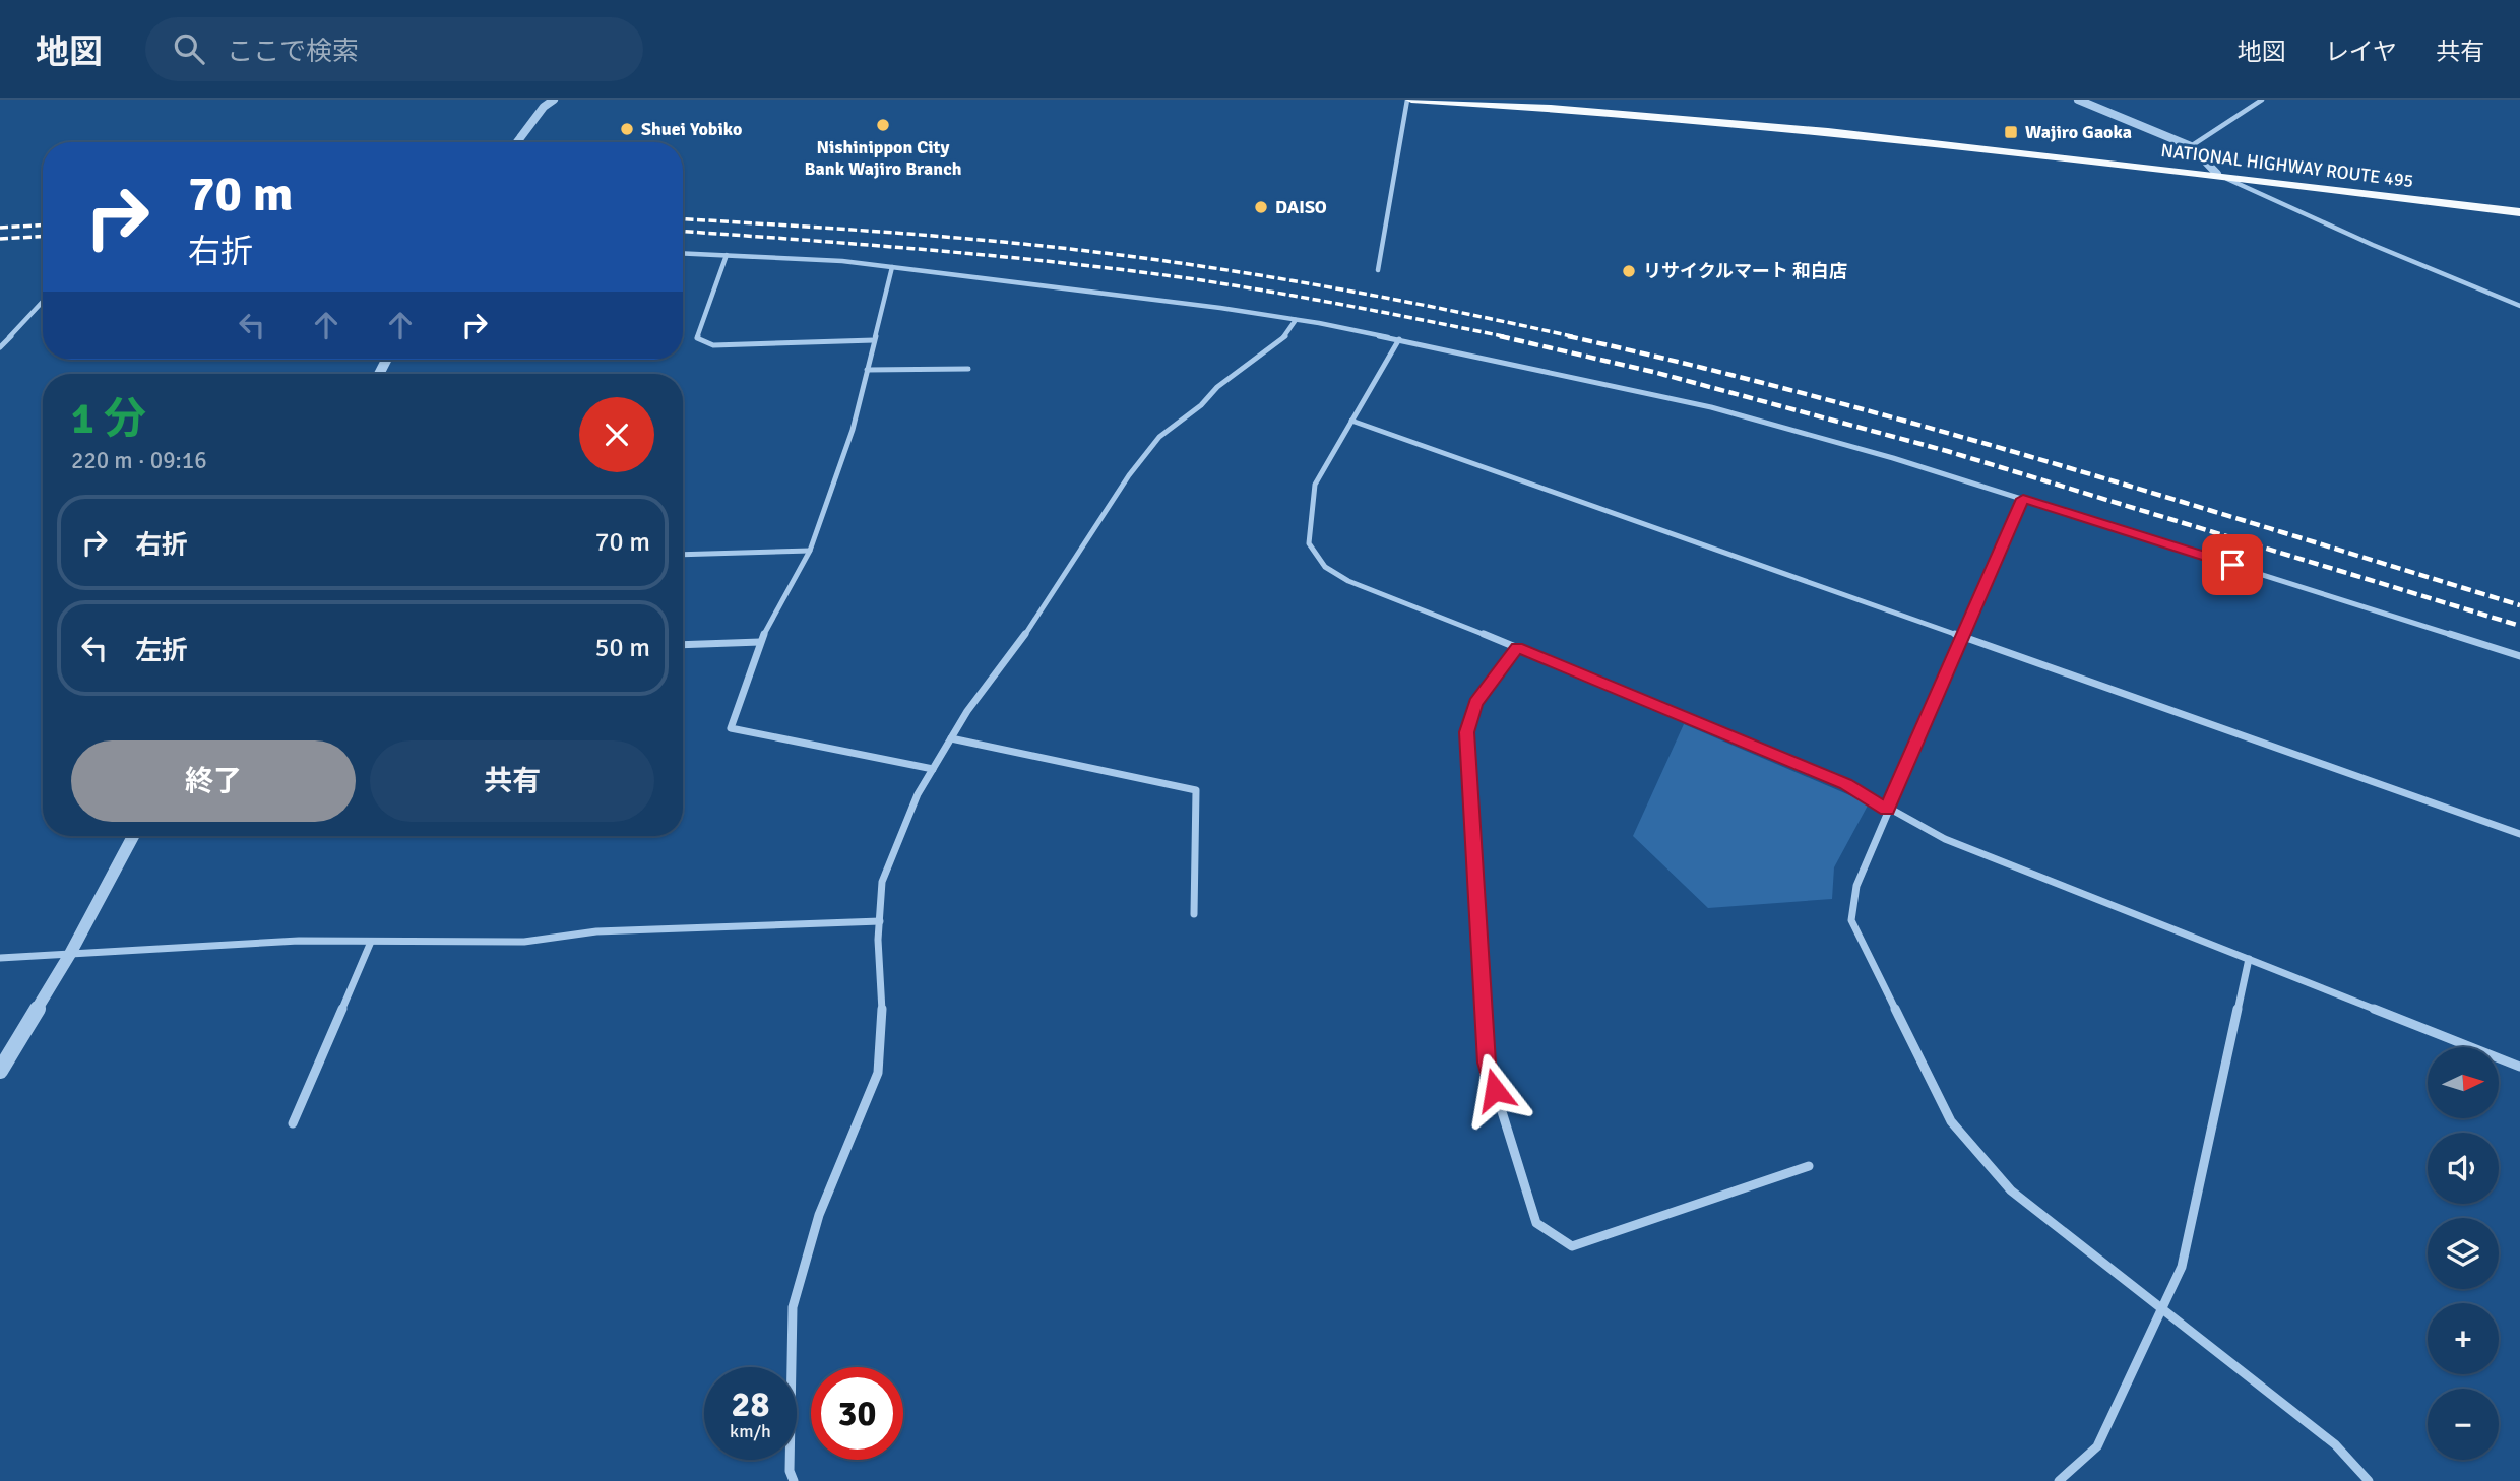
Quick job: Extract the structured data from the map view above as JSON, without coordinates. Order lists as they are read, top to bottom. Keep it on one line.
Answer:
{"streets":{"highway":["NATIONAL HIGHWAY ROUTE 495"]},"places":{"other":["Nishinippon City Bank Wajiro Branch","Shuei Yobiko","DAISO","リサイクルマート 和白店"],"transit":["Wajiro Gaoka"]},"north":"right","page":{"header":"地図","search":"ここで検索","nav":["地図","レイヤ","共有"],"turn":["70 m","右折"],"heading":["1 分","220 m · 09:16"],"list":[{"name":"右折","value":"70 m"},{"name":"左折","value":"50 m"}],"buttons":["終了","共有"],"map_buttons":["+","−"],"speed":"28 km/h","limit":"30"}}
